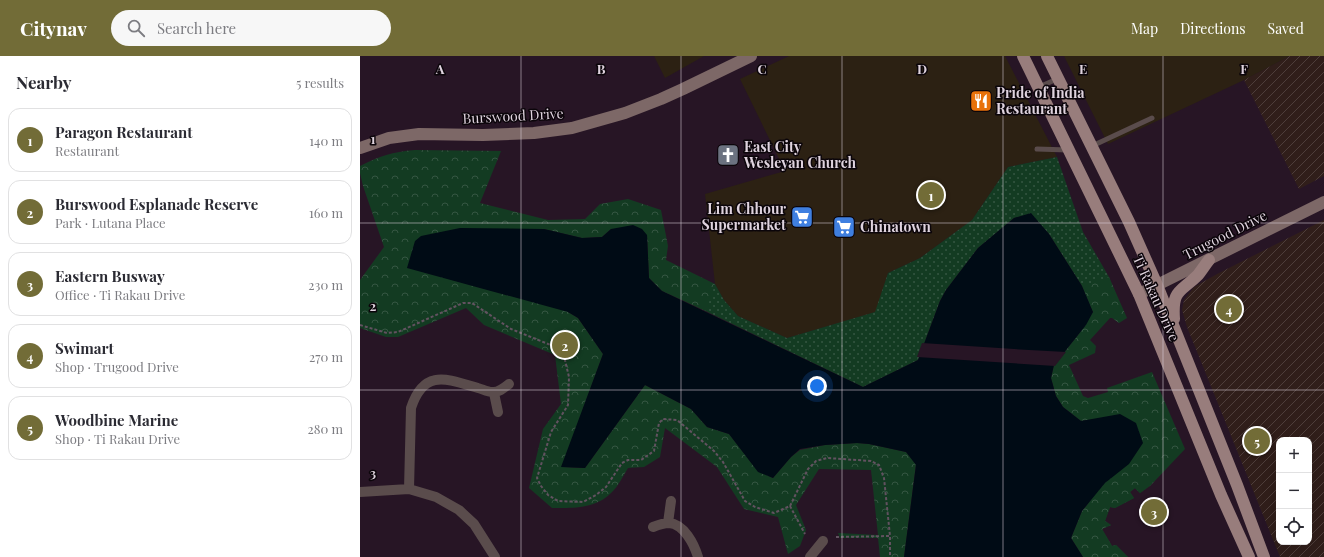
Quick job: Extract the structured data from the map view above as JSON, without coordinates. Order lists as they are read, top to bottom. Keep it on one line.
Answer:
{"streets":{"main road":["Ti Rakau Drive"],"street":["Burswood Drive","Trugood Drive"]},"crossings":[["Trugood Drive","Ti Rakau Drive"]],"places":{"restaurant":["Pride of India Restaurant"],"church":["East City Wesleyan Church"],"supermarket":["Lim Chhour Supermarket","Chinatown"]},"page":{"header":"Citynav","search":"Search here","nav":["Map","Directions","Saved"],"heading":["Nearby","5 results"],"list":[{"mark":"1","name":"Paragon Restaurant","note":"Restaurant","value":"140 m"},{"mark":"2","name":"Burswood Esplanade Reserve","note":"Park · Lutana Place","value":"160 m"},{"mark":"3","name":"Eastern Busway","note":"Office · Ti Rakau Drive","value":"230 m"},{"mark":"4","name":"Swimart","note":"Shop · Trugood Drive","value":"270 m"},{"mark":"5","name":"Woodbine Marine","note":"Shop · Ti Rakau Drive","value":"280 m"}],"pins":["1","4","2","5","3"],"map_buttons":["+","−"]},"grid":{"columns":["A","B","C","D","E","F"],"rows":["1","2","3"]}}
